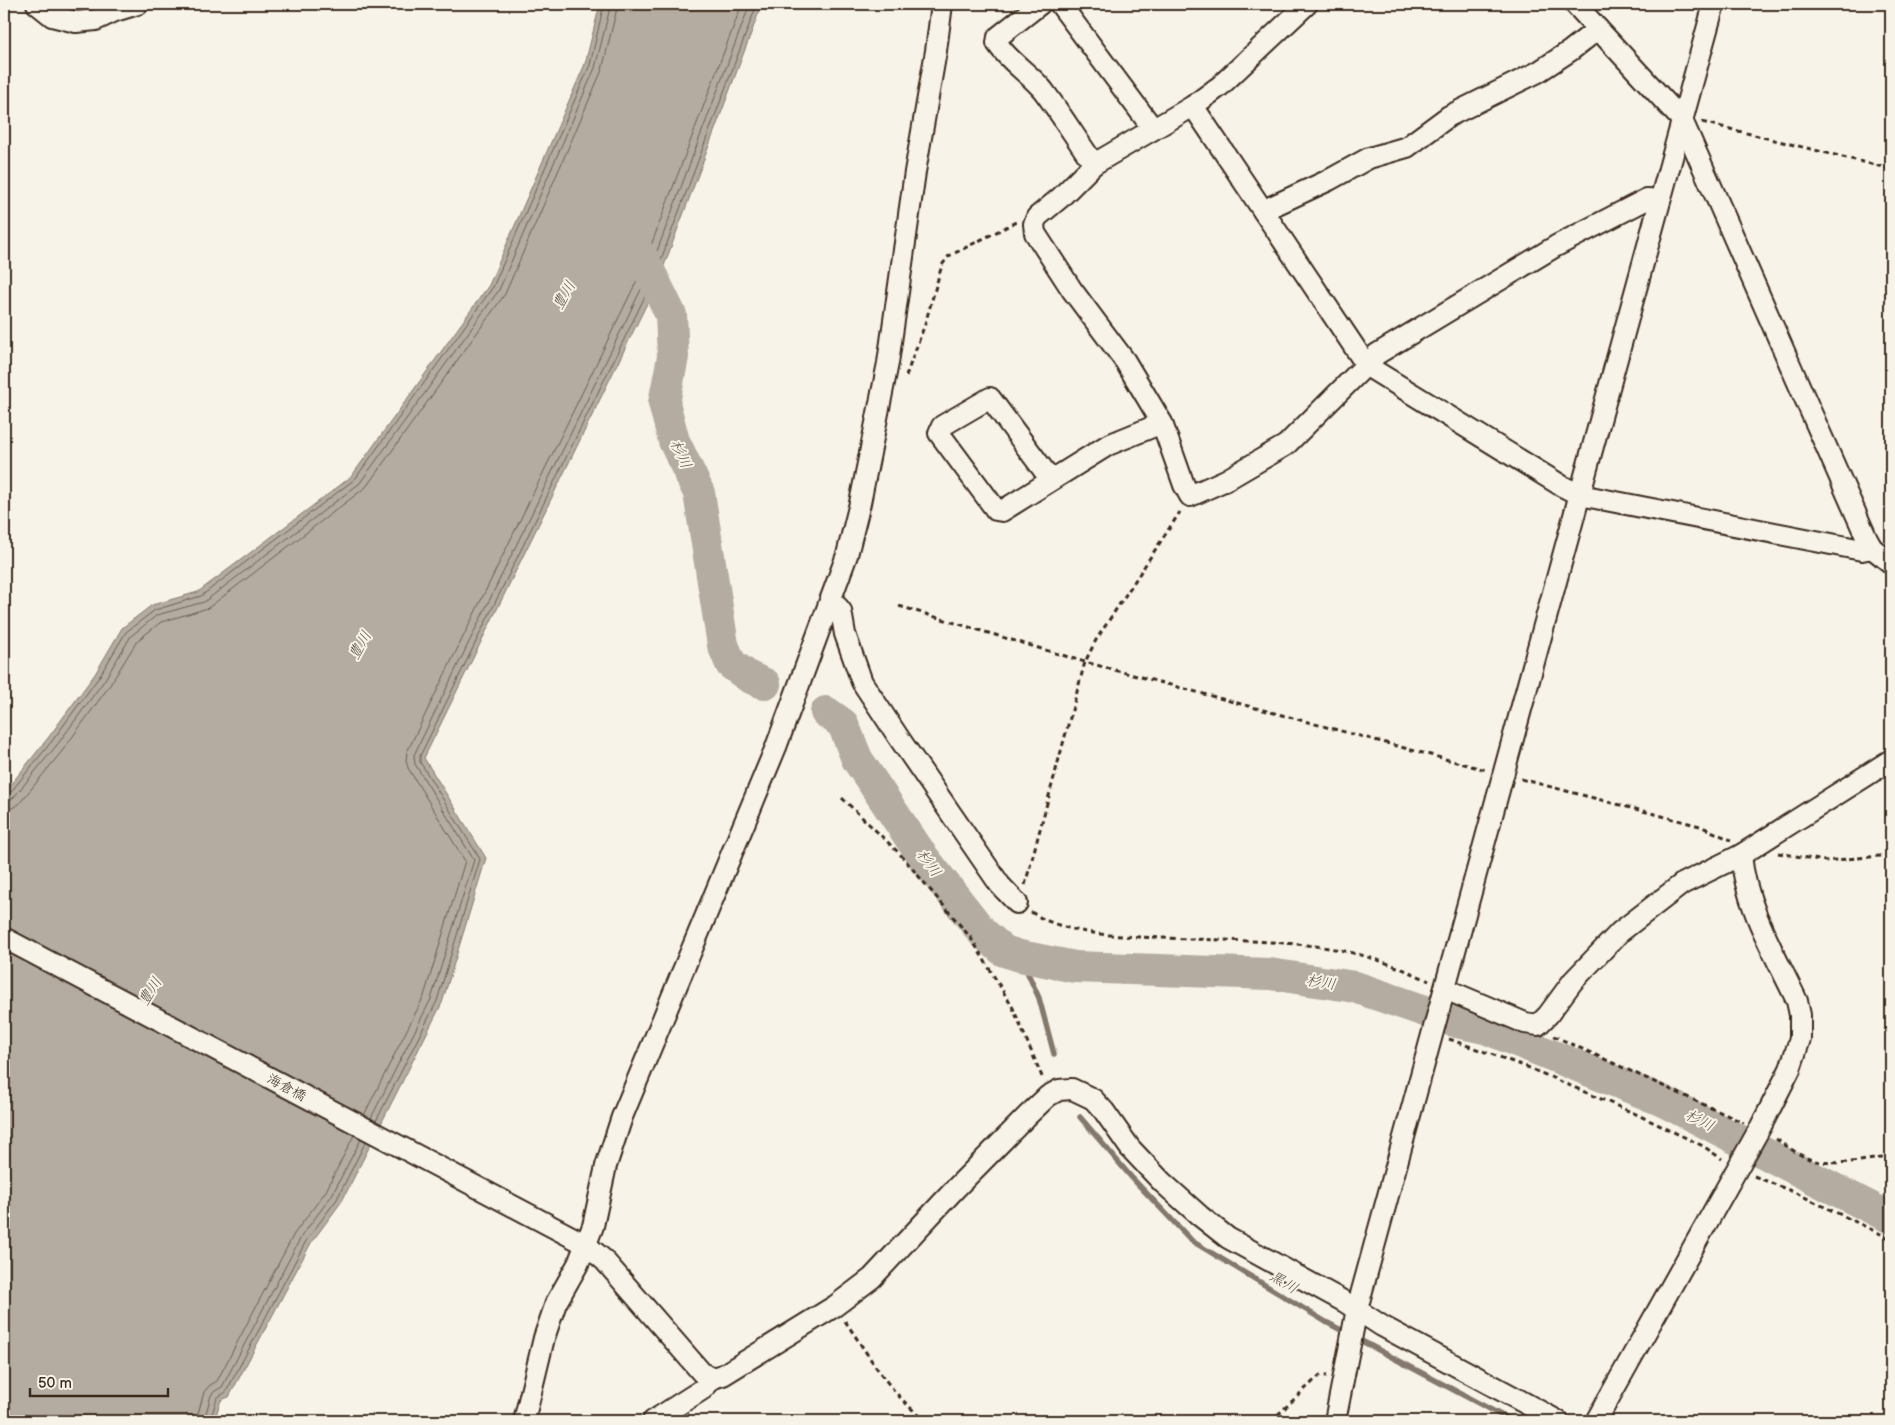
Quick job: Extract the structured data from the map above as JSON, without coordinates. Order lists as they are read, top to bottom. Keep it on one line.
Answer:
{"streets":{"street":["海倉橋"]},"water":["豊川","杉川","黒川"],"scale_bar":"50 m"}
